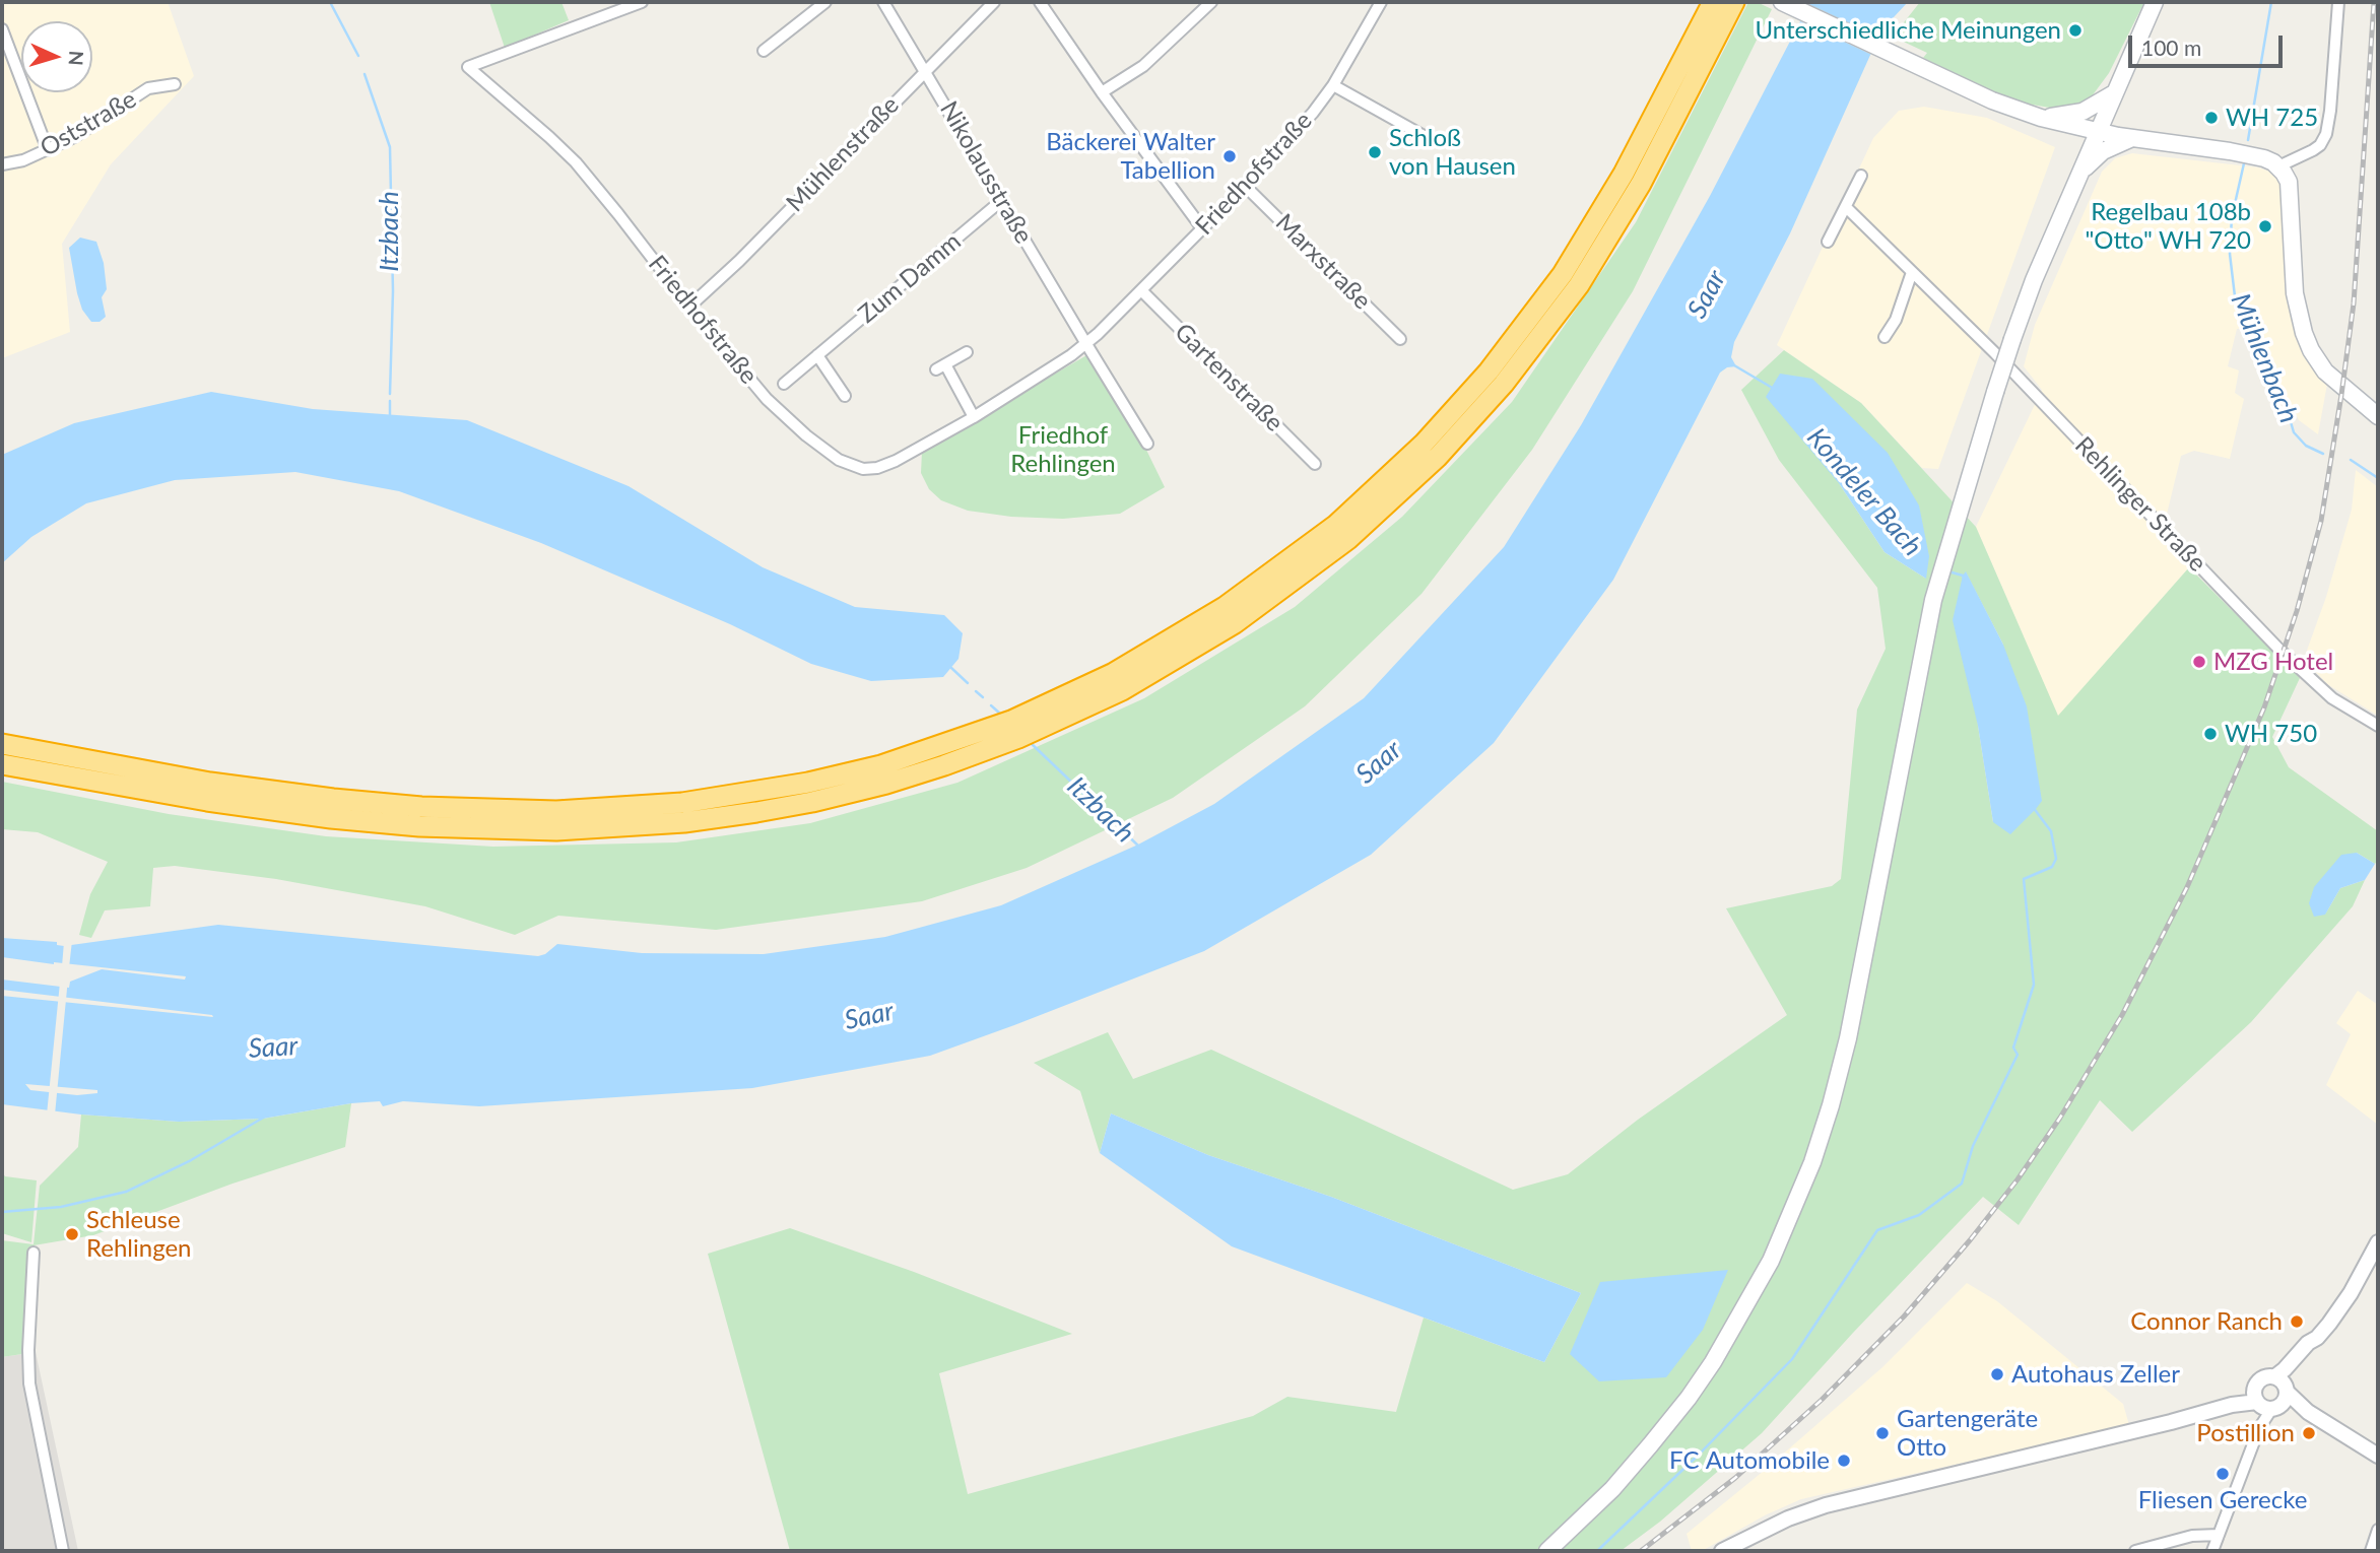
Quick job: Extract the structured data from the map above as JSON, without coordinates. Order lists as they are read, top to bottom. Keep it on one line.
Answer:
{"streets":{"street":["Oststraße","Mühlenstraße","Nikolausstraße","Friedhofstraße","Marxstraße","Zum Damm","Gartenstraße","Rehlinger Straße"]},"crossings":[["Mühlenstraße","Nikolausstraße"],["Mühlenstraße","Friedhofstraße"],["Nikolausstraße","Friedhofstraße"],["Nikolausstraße","Zum Damm"],["Friedhofstraße","Marxstraße"],["Friedhofstraße","Gartenstraße"]],"water":["Itzbach","Saar","Mühlenbach","Kondeler Bach"],"parks":["Friedhof Rehlingen"],"places":["Unterschiedliche Meinungen","WH 725","Schloß von Hausen","Bäckerei Walter Tabellion","Regelbau 108b \"Otto\" WH 720","MZG Hotel","WH 750","Schleuse Rehlingen","Connor Ranch","Autohaus Zeller","Gartengeräte Otto","Postillion","FC Automobile","Fliesen Gerecke"],"scale_bar":"100 m","north":"right"}
